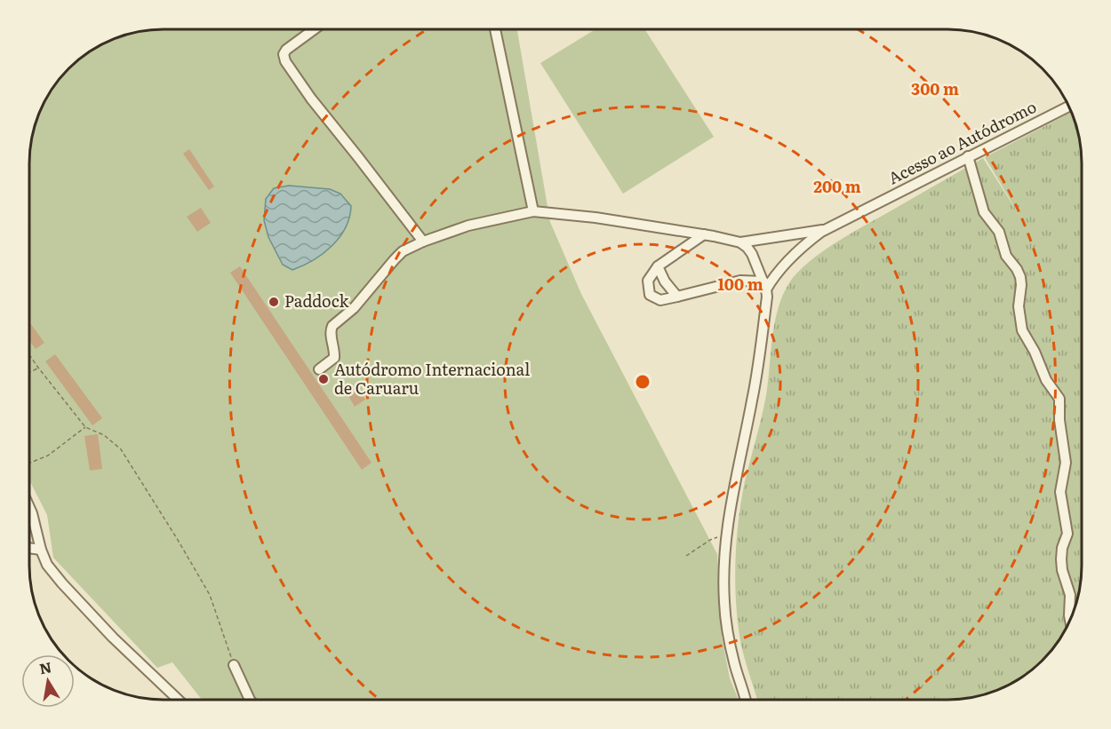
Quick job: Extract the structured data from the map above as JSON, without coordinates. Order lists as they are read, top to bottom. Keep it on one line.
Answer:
{"streets":{"street":["Acesso ao Autódromo"]},"places":["Paddock","Autódromo Internacional de Caruaru"],"north":"top","rings":["300 m","200 m","100 m"]}
